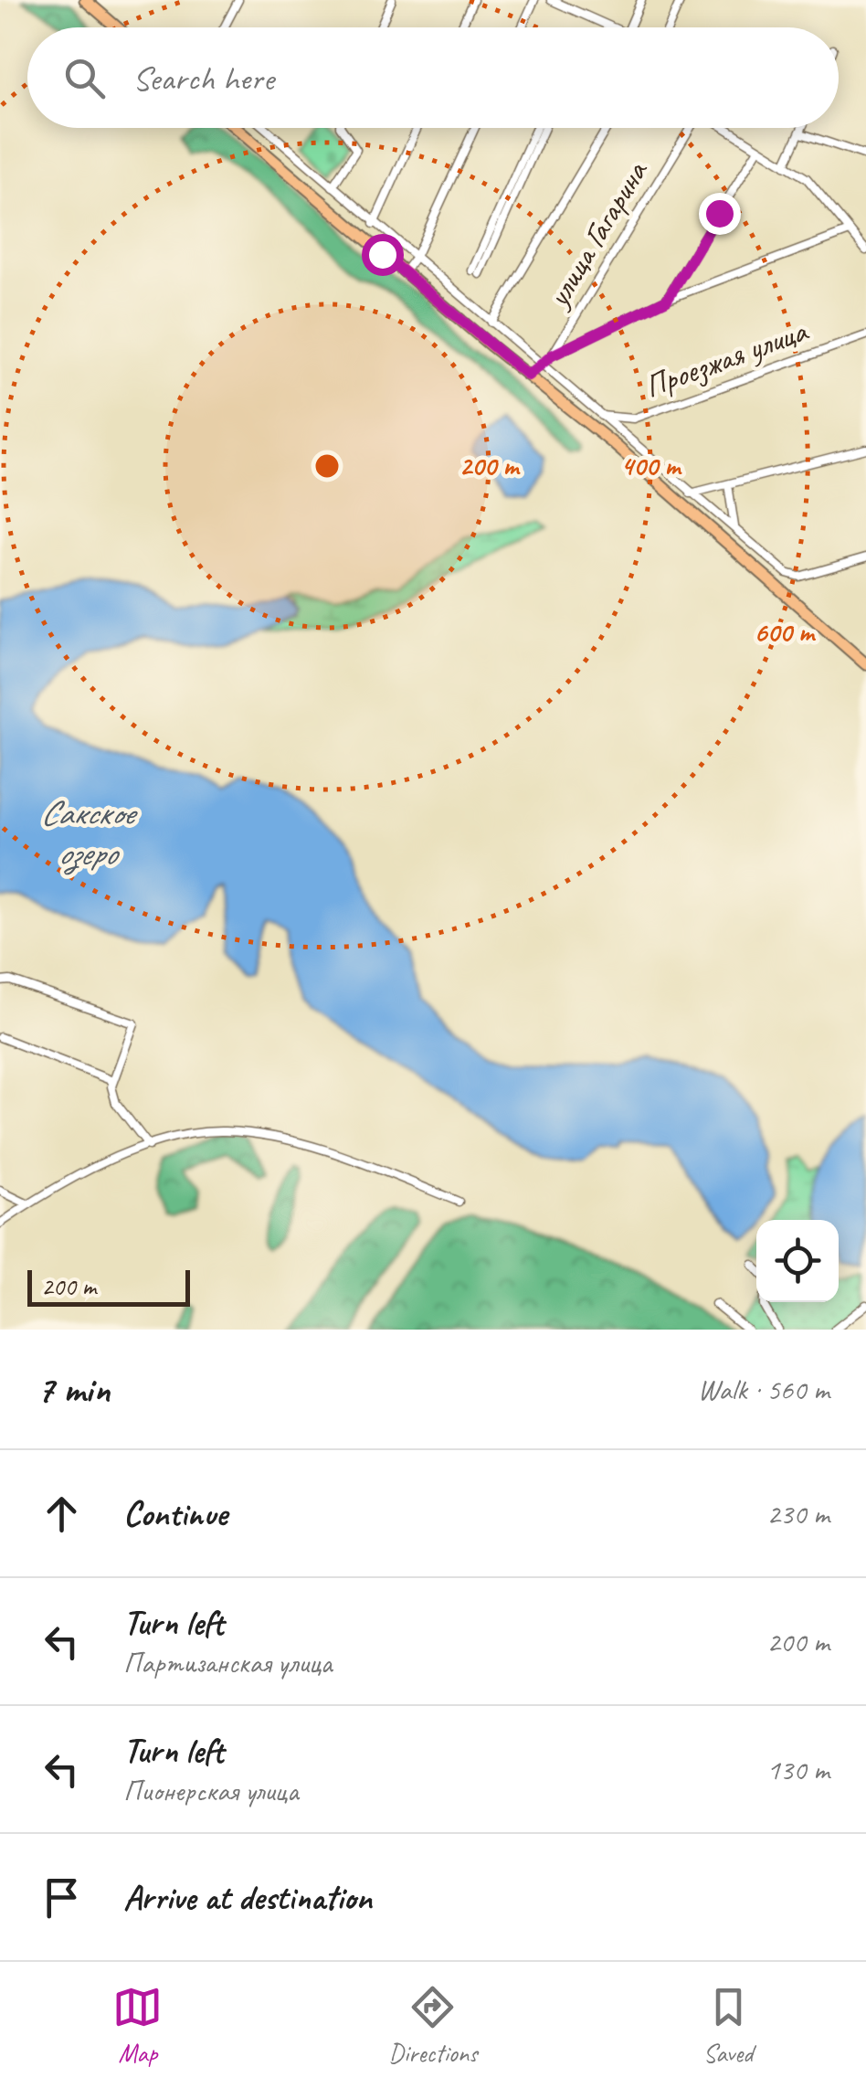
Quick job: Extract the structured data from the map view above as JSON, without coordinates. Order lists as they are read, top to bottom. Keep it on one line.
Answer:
{"streets":{"street":["улица Гагарина","Проезжая улица"]},"water":["Сакское озеро"],"scale_bar":"200 m","page":{"search":"Search here","scale":"200 m","heading":["7 min","Walk · 560 m"],"list":[["Continue","230 m"],["Turn left","Партизанская улица","200 m"],["Turn left","Пионерская улица","130 m"],"Arrive at destination"],"nav":["Map","Directions","Saved"]},"rings":["200 m","400 m","600 m"]}
